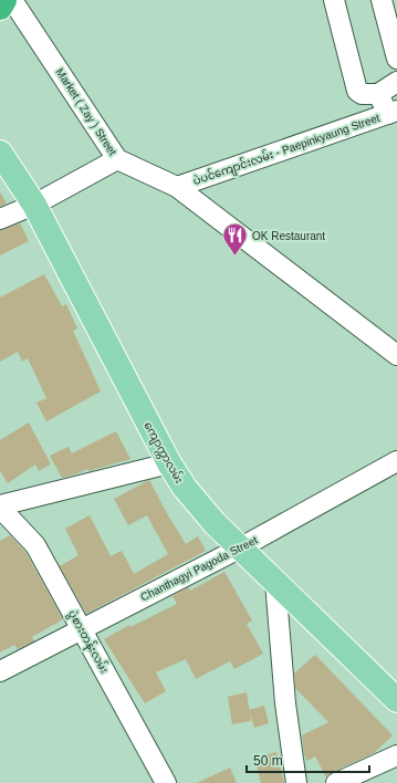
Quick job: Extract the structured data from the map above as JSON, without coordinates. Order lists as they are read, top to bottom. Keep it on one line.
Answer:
{"streets":{"main road":["ကျောက္ကာလမ်း"],"street":["Market ( Zay ) Street","ပဲပင်ကျောင်းလမ်း - Paepinkyaung Street","Chanthagyi Pagoda Street","ပွဲစားတန်းလမ်း"]},"crossings":[["Market ( Zay ) Street","ပဲပင်ကျောင်းလမ်း - Paepinkyaung Street"],["ကျောက္ကာလမ်း","Chanthagyi Pagoda Street"],["Chanthagyi Pagoda Street","ပွဲစားတန်းလမ်း"]],"places":{"restaurant":["OK Restaurant"]},"scale_bar":"50 m"}
